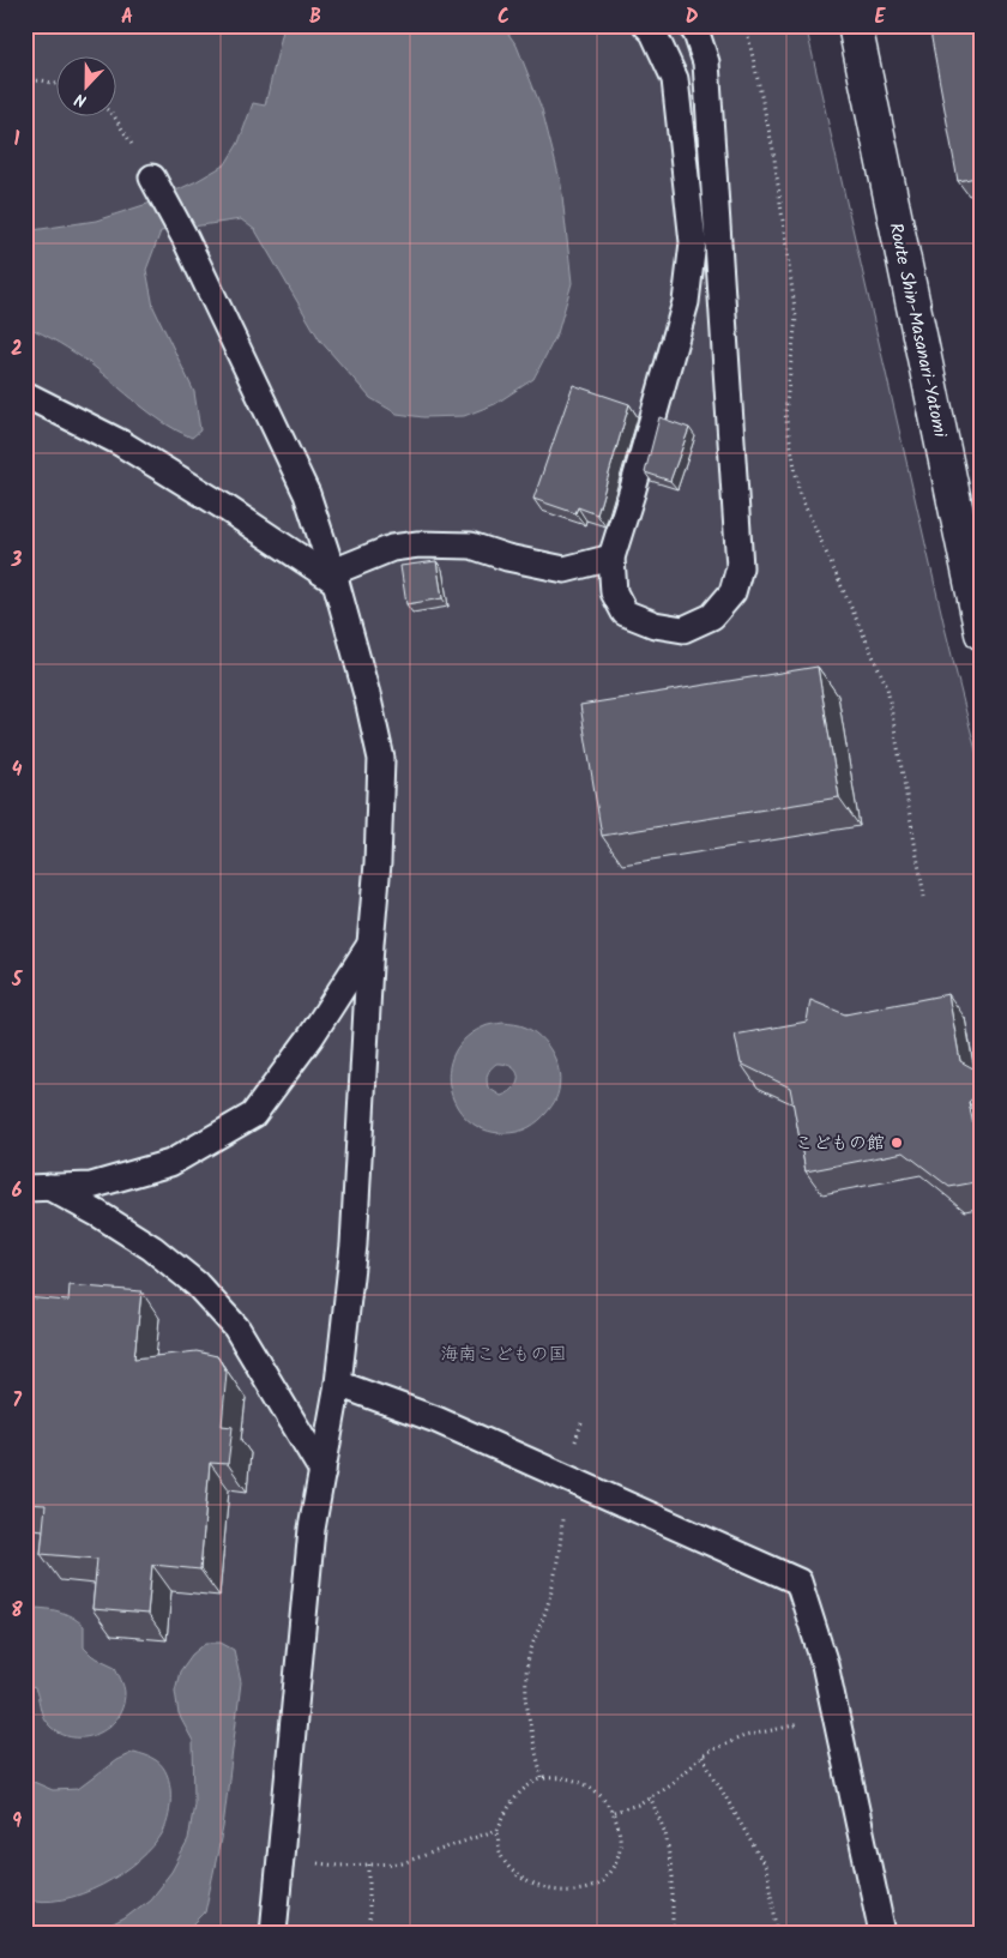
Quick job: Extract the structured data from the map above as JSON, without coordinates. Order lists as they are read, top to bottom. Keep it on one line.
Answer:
{"streets":{"main road":["Route Shin-Masanari-Yatomi"]},"parks":["海南こどもの国"],"places":["こどもの館"],"north":"bottom","grid":{"columns":["A","B","C","D","E"],"rows":["1","2","3","4","5","6","7","8","9"]}}
